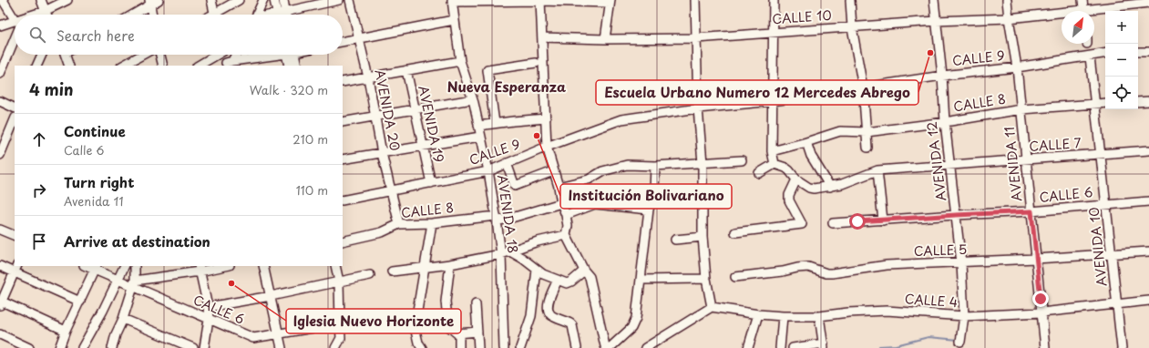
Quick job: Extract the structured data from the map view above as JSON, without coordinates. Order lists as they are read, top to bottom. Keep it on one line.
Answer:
{"streets":{"street":["CALLE 10","CALLE 9","CALLE 8","AVENIDA 20","AVENIDA 19","CALLE 7","AVENIDA 12","AVENIDA 11","CALLE 6","AVENIDA 18","AVENIDA 10","CALLE 5","CALLE 4"]},"crossings":[["CALLE 10","AVENIDA 12"],["CALLE 10","AVENIDA 11"],["CALLE 9","AVENIDA 20"],["CALLE 9","AVENIDA 19"],["CALLE 9","AVENIDA 12"],["CALLE 9","AVENIDA 11"],["CALLE 9","AVENIDA 18"],["CALLE 9","AVENIDA 10"],["CALLE 8","AVENIDA 20"],["CALLE 8","AVENIDA 12"],["CALLE 8","AVENIDA 11"],["CALLE 8","AVENIDA 18"],["CALLE 8","AVENIDA 10"],["CALLE 7","AVENIDA 12"],["CALLE 7","AVENIDA 11"],["CALLE 7","AVENIDA 10"],["AVENIDA 12","CALLE 6"],["AVENIDA 12","CALLE 5"],["AVENIDA 12","CALLE 4"],["AVENIDA 11","CALLE 6"],["AVENIDA 11","CALLE 5"],["AVENIDA 11","CALLE 4"],["CALLE 6","AVENIDA 10"],["AVENIDA 10","CALLE 5"],["AVENIDA 10","CALLE 4"]],"districts":["Nueva Esperanza"],"places":["Escuela Urbano Numero 12 Mercedes Abrego","Institución Bolivariano","Iglesia Nuevo Horizonte"],"north":"top right","page":{"map_buttons":["+","−"],"search":"Search here","heading":["4 min","Walk · 320 m"],"list":[["Continue","Calle 6","210 m"],["Turn right","Avenida 11","110 m"],"Arrive at destination"]}}
